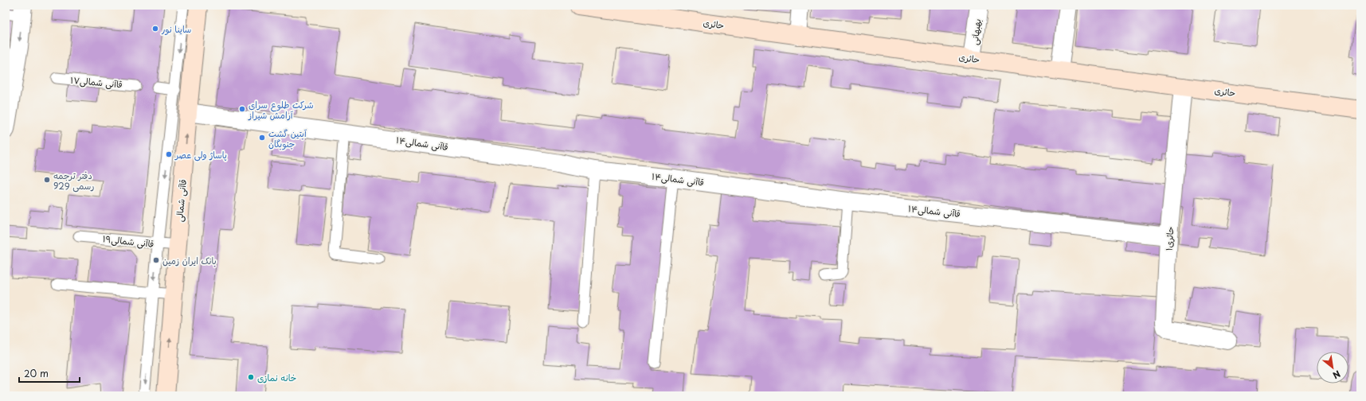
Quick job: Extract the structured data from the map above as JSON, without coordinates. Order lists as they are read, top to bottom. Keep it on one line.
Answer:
{"streets":{"street":["حائری","بهبهانی","قاآنی شمالی۱۴","قاآنی شمالی","حائری۱"],"lane":["قاآنی شمالی۱۷","قاآنی شمالی۱۹"]},"crossings":[["حائری","بهبهانی"],["حائری","حائری۱"],["قاآنی شمالی۱۴","قاآنی شمالی"],["قاآنی شمالی۱۴","حائری۱"],["قاآنی شمالی","قاآنی شمالی۱۹"]],"one_way":["قاآنی شمالی"],"places":["ساینا نور","شرکت طلوع سرای آرامش شیراز","آبتین گشت جنوبگان","پاساژ ولی عصر","دفتر ترجمه رسمی 929","بانک ایران زمین","خانه نمازی"],"scale_bar":"20 m","north":"bottom right"}
